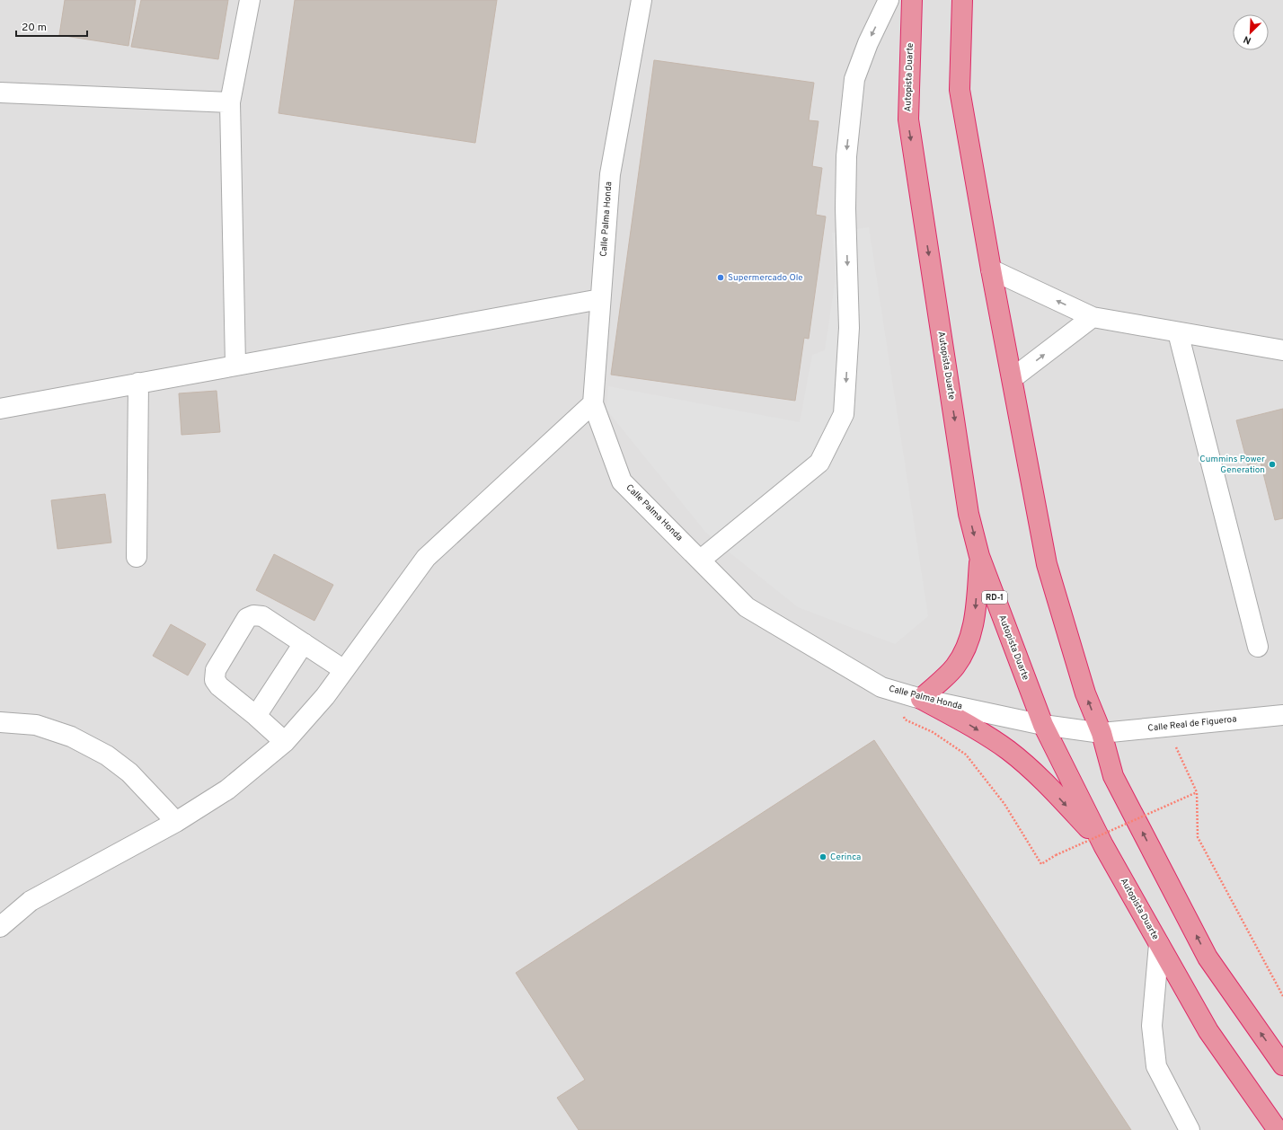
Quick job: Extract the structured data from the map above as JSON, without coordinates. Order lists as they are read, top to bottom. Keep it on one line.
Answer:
{"streets":{"highway":["Autopista Duarte","RD-1"],"street":["Calle Palma Honda","Calle Real de Figueroa"]},"crossings":[["Autopista Duarte","Calle Palma Honda"],["Calle Palma Honda","Calle Real de Figueroa"]],"places":["Supermercado Ole","Cummins Power Generation","Cerinca"],"scale_bar":"20 m","north":"bottom left"}
